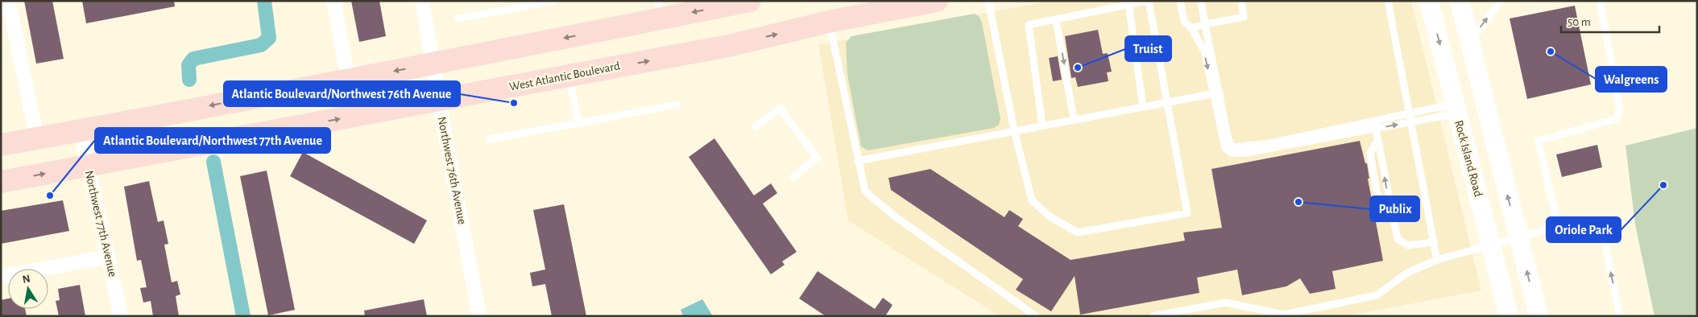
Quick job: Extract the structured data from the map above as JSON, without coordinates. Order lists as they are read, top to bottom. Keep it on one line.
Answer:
{"streets":{"main road":["West Atlantic Boulevard","Rock Island Road"],"street":["Northwest 76th Avenue","Northwest 77th Avenue"]},"crossings":[["West Atlantic Boulevard","Northwest 76th Avenue"],["West Atlantic Boulevard","Northwest 77th Avenue"]],"places":["Walgreens","Truist","Atlantic Boulevard/Northwest 76th Avenue","Oriole Park","Atlantic Boulevard/Northwest 77th Avenue","Publix"],"scale_bar":"50 m","north":"top"}
